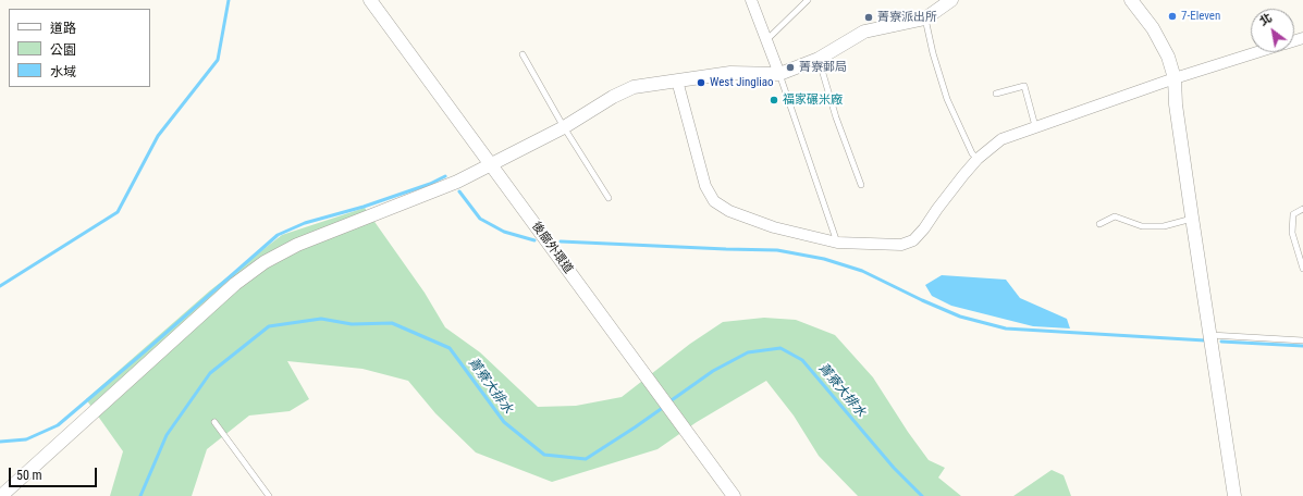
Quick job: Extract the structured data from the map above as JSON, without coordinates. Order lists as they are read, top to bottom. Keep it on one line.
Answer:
{"streets":{"street":["後廍外環道"]},"water":["菁寮大排水"],"places":["7-Eleven","菁寮派出所","菁寮郵局","West Jingliao","福家碾米廠"],"legend":["道路","公園","水域"],"scale_bar":"50 m","north":"top left"}
